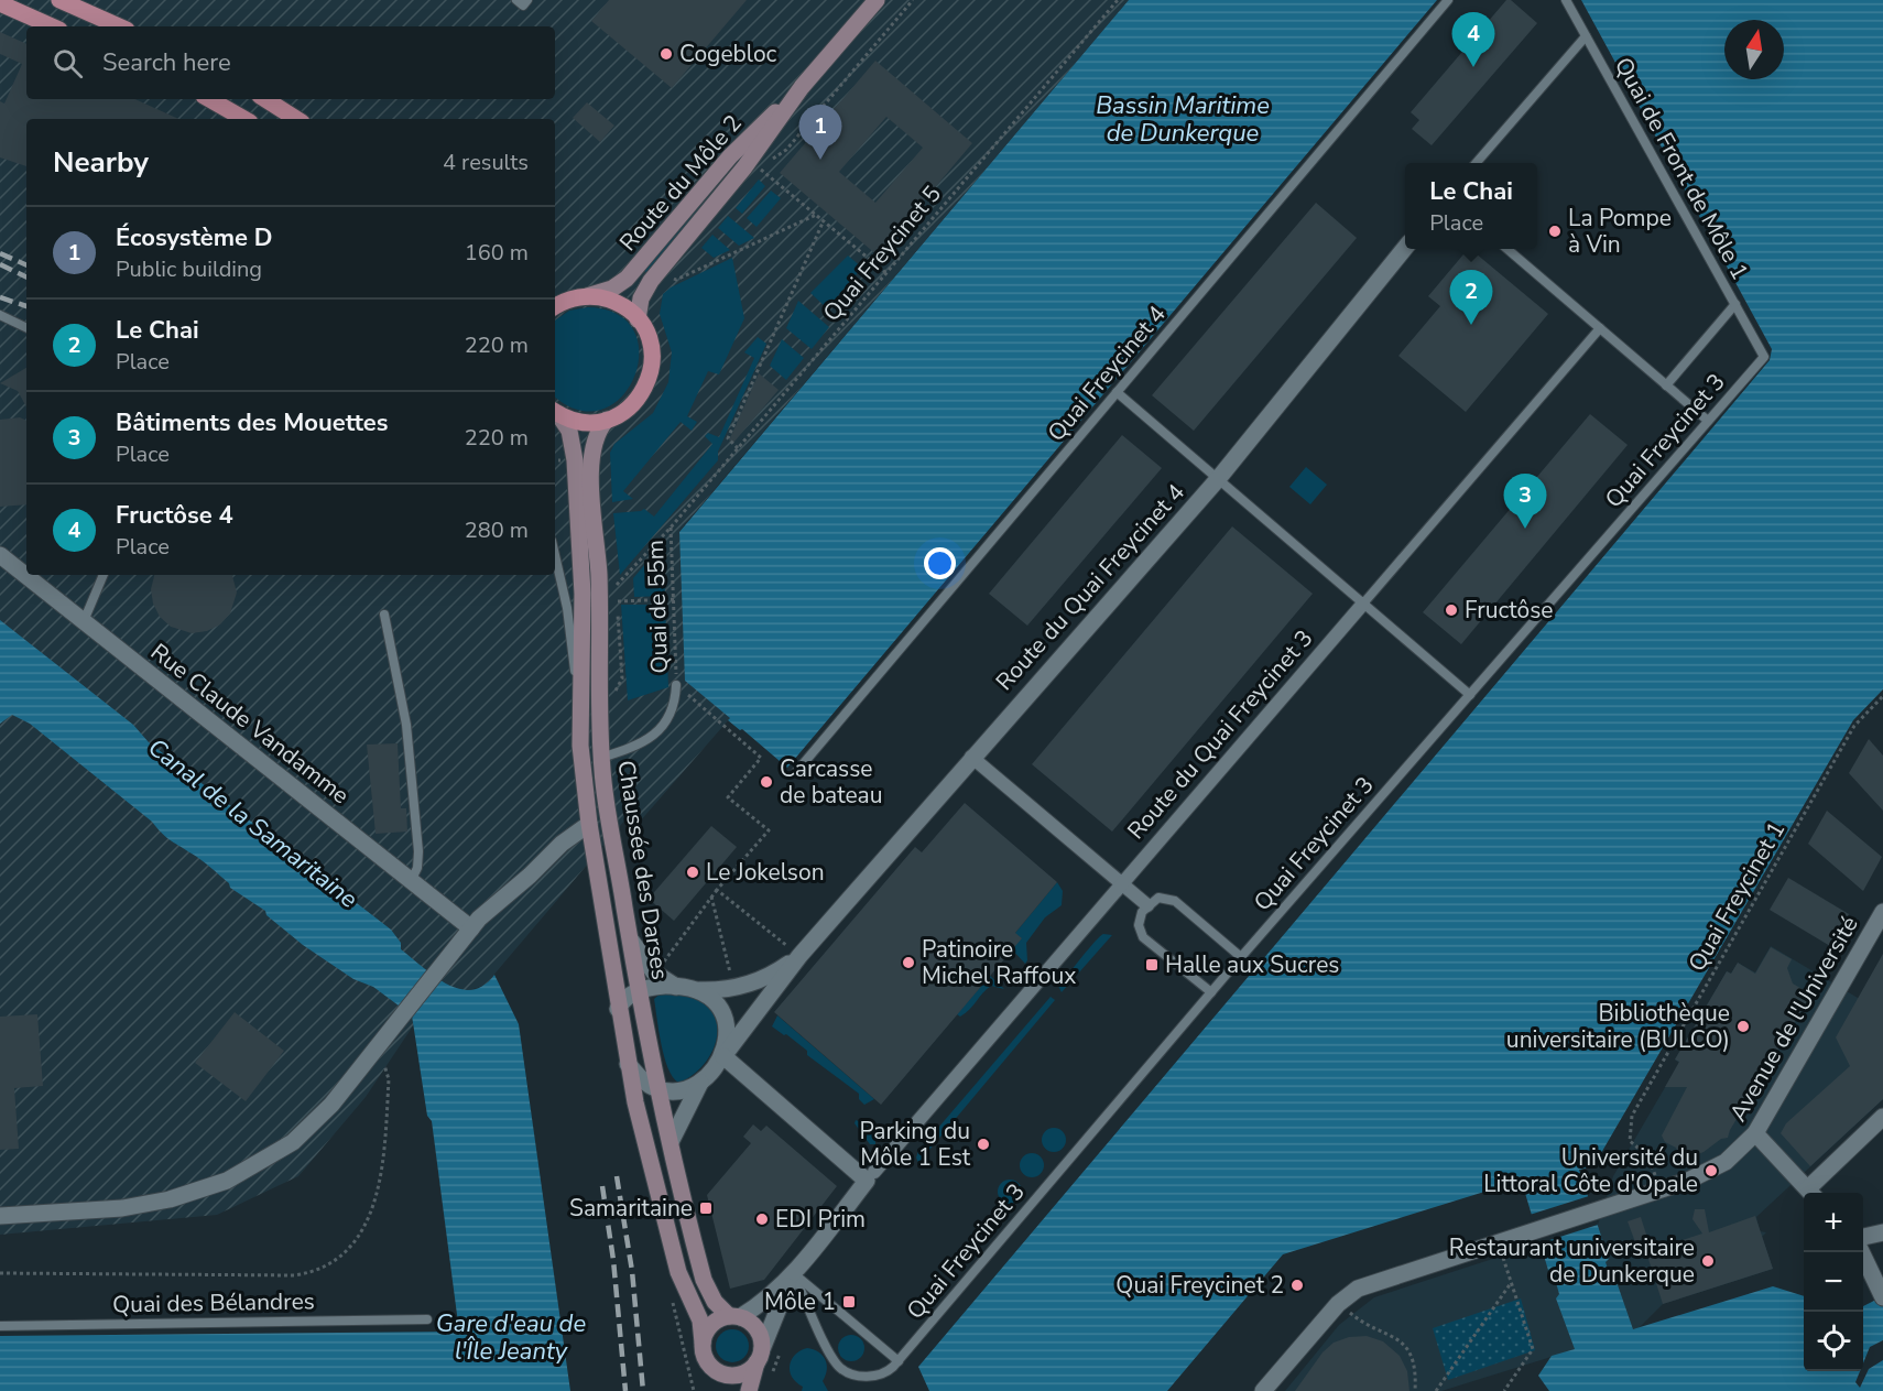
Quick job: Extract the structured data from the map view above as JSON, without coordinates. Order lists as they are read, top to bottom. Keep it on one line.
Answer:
{"streets":{"main road":["Route du Môle 2","Chaussée des Darses"],"street":["Route du Quai Freycinet 4","Rue Claude Vandamme","Route du Quai Freycinet 3","Avenue de l'Université"],"lane":["Quai de Front de Môle 1","Quai Freycinet 4","Quai Freycinet 3","Quai des Bélandres"],"path":["Quai Freycinet 5","Quai de 55m","Quai Freycinet 1"]},"crossings":[["Quai de Front de Môle 1","Quai Freycinet 3"],["Quai Freycinet 5","Quai de 55m"],["Route du Quai Freycinet 3","Chaussée des Darses"],["Quai Freycinet 1","Avenue de l'Université"]],"water":["Bassin Maritime de Dunkerque","Canal de la Samaritaine","Gare d'eau de l'Île Jeanty"],"places":{"other":["Cogebloc","La Pompe à Vin","Fructôse","Carcasse de bateau","Le Jokelson","Patinoire Michel Raffoux","Bibliothèque universitaire (BULCO)","Parking du Môle 1 Est","Université du Littoral Côte d'Opale","EDI Prim","Restaurant universitaire de Dunkerque","Quai Freycinet 2"],"transit":["Halle aux Sucres","Samaritaine","Môle 1"]},"north":"top","page":{"pins":["4","1","2","3"],"search":"Search here","heading":["Nearby","4 results"],"popup":["Le Chai","Place"],"list":[{"mark":"1","name":"Écosystème D","note":"Public building","value":"160 m"},{"mark":"2","name":"Le Chai","note":"Place","value":"220 m"},{"mark":"3","name":"Bâtiments des Mouettes","note":"Place","value":"220 m"},{"mark":"4","name":"Fructôse 4","note":"Place","value":"280 m"}],"map_buttons":["+","−"]}}
